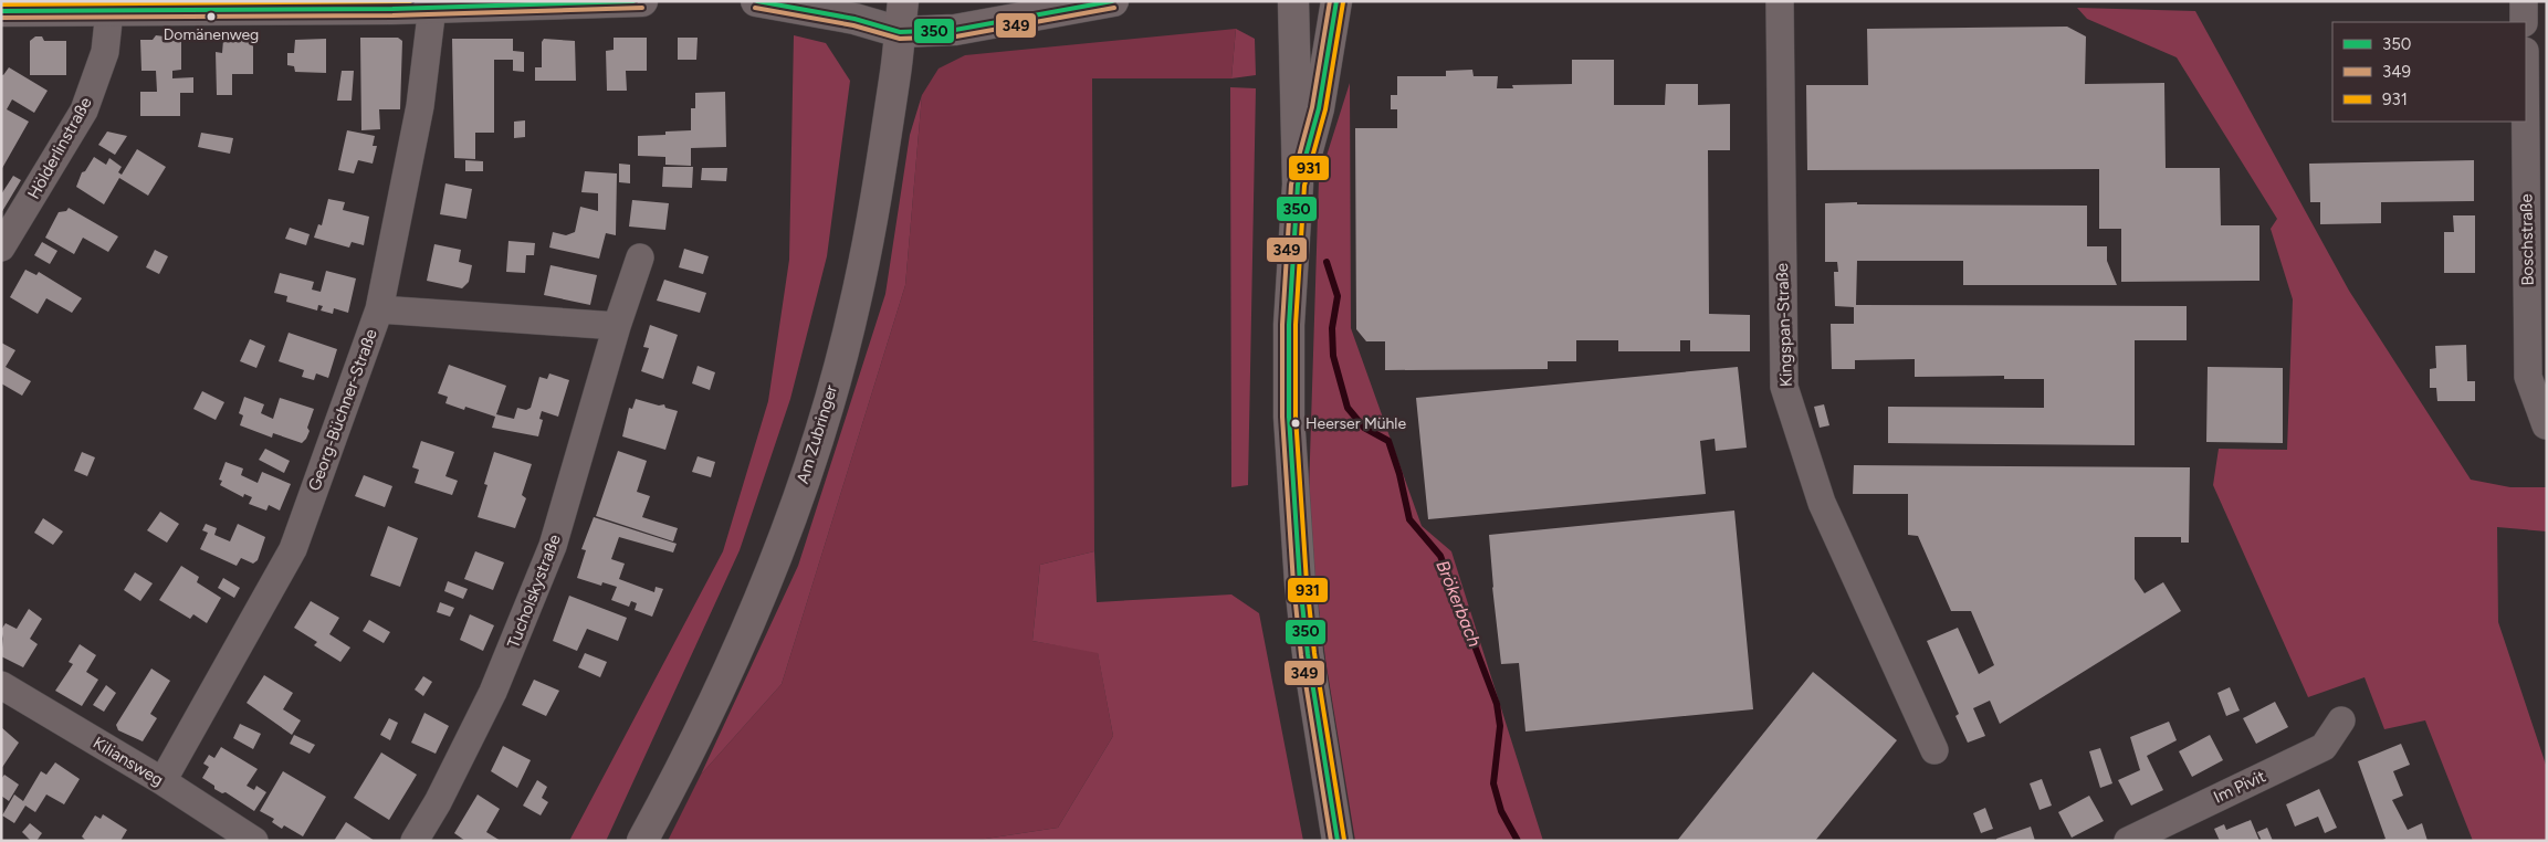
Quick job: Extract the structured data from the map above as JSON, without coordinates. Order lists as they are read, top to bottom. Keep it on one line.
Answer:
{"streets":{"main road":["Am Zubringer"],"street":["Hölderlinstraße","Boschstraße","Kingspan-Straße","Georg-Büchner-Straße","Tucholskystraße","Kiliansweg","Im Pivit"]},"crossings":[["Georg-Büchner-Straße","Kiliansweg"]],"water":["Brökerbach"],"places":["Domänenweg","Heerser Mühle"],"lines":["transit line 350","transit line 349","transit line 931"],"legend":["350","349","931"]}
